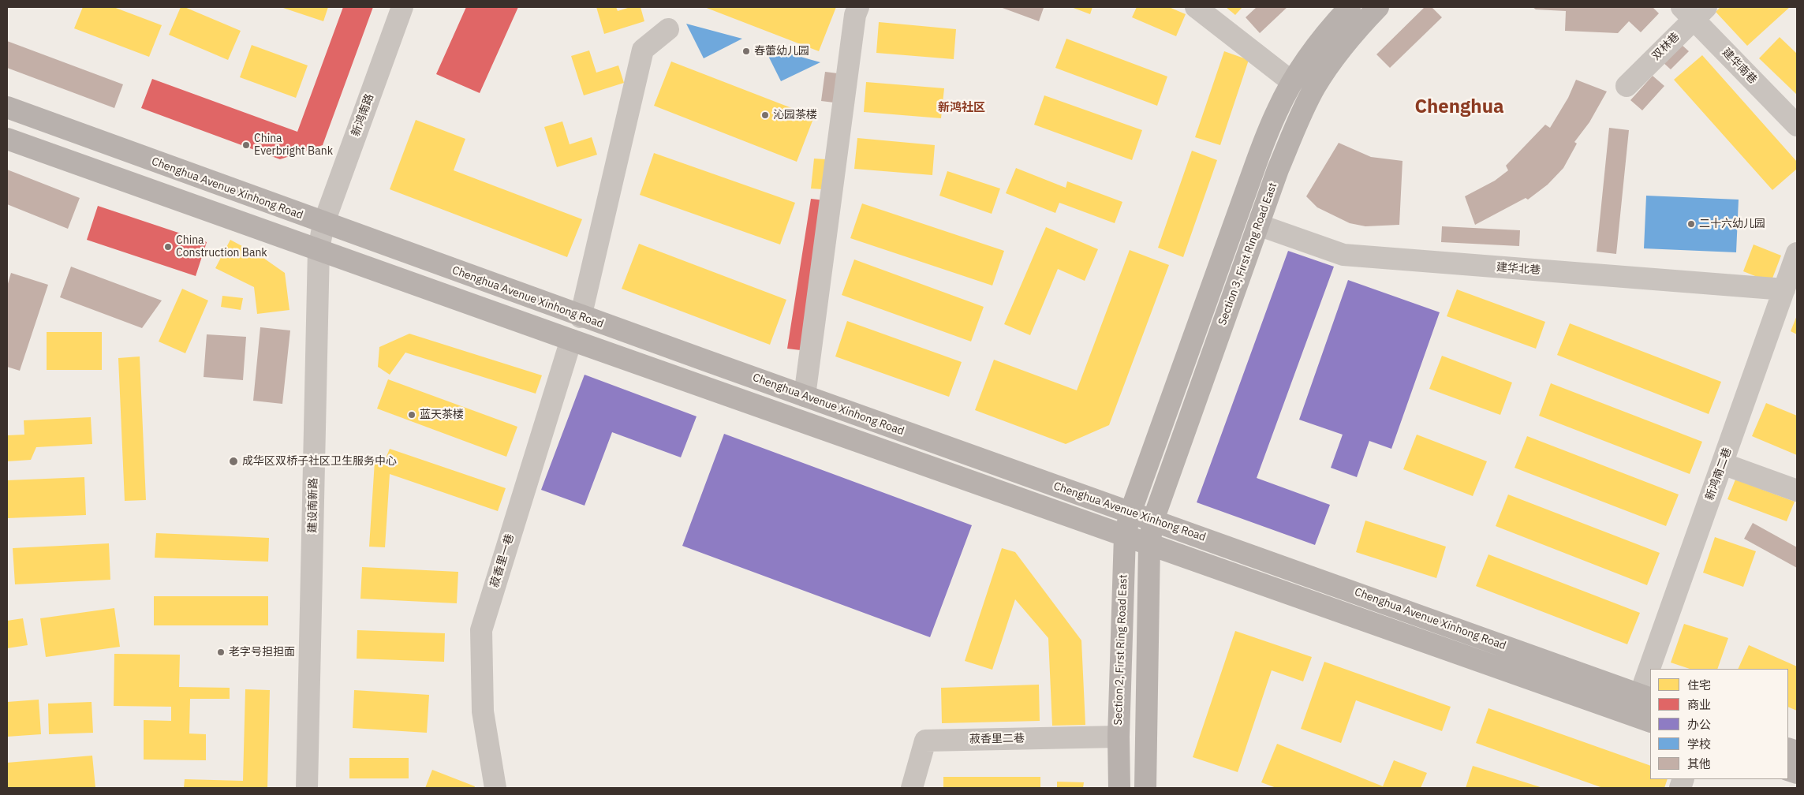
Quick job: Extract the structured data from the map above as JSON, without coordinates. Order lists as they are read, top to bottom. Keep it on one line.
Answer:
{"streets":{"main road":["Chenghua Avenue Xinhong Road","Section 3, First Ring Road East","Section 2, First Ring Road East"],"street":["双林巷","建华南巷","新鸿南路","建华北巷","新鸿南二巷","建设南新路","菽香里一巷","菽香里二巷"]},"crossings":[["双林巷","建华南巷"],["新鸿南路","Chenghua Avenue Xinhong Road"],["新鸿南路","建设南新路"],["Chenghua Avenue Xinhong Road","Section 3, First Ring Road East"],["Chenghua Avenue Xinhong Road","新鸿南二巷"],["Chenghua Avenue Xinhong Road","建设南新路"],["Chenghua Avenue Xinhong Road","菽香里一巷"],["Chenghua Avenue Xinhong Road","Section 2, First Ring Road East"],["Section 3, First Ring Road East","建华北巷"],["建华北巷","新鸿南二巷"],["Section 2, First Ring Road East","菽香里二巷"]],"districts":["Chenghua","新鸿社区"],"places":["春蕾幼儿园","沁园茶楼","China Everbright Bank","二十六幼儿园","China Construction Bank","蓝天茶楼","成华区双桥子社区卫生服务中心","老字号担担面"],"legend":["住宅","商业","办公","学校","其他"]}
